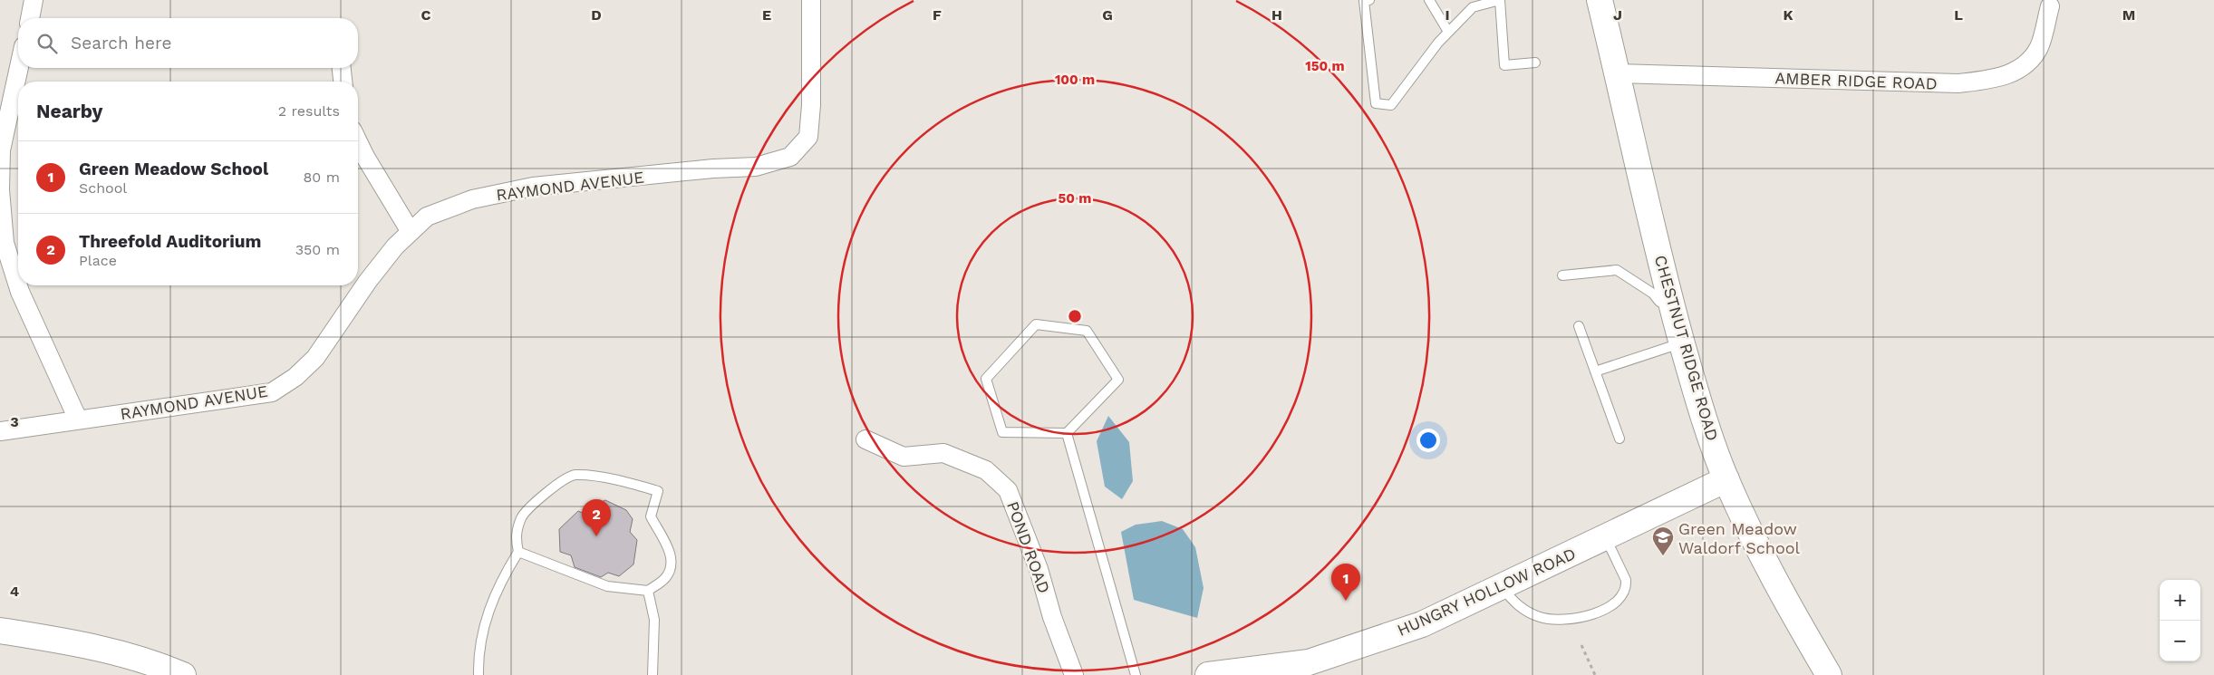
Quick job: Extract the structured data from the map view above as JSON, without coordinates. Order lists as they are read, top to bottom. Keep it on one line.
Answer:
{"streets":{"street":["AMBER RIDGE ROAD","RAYMOND AVENUE","CHESTNUT RIDGE ROAD","POND ROAD","HUNGRY HOLLOW ROAD"]},"crossings":[["AMBER RIDGE ROAD","CHESTNUT RIDGE ROAD"],["CHESTNUT RIDGE ROAD","HUNGRY HOLLOW ROAD"]],"places":{"school or university":["Green Meadow Waldorf School"]},"page":{"search":"Search here","heading":["Nearby","2 results"],"list":[{"mark":"1","name":"Green Meadow School","note":"School","value":"80 m"},{"mark":"2","name":"Threefold Auditorium","note":"Place","value":"350 m"}],"pins":["2","1"],"map_buttons":["+","−"]},"grid":{"columns":["C","D","E","F","G","H","I","J","K","L","M"],"rows":["3","4"]},"rings":["150 m","100 m","50 m"]}
